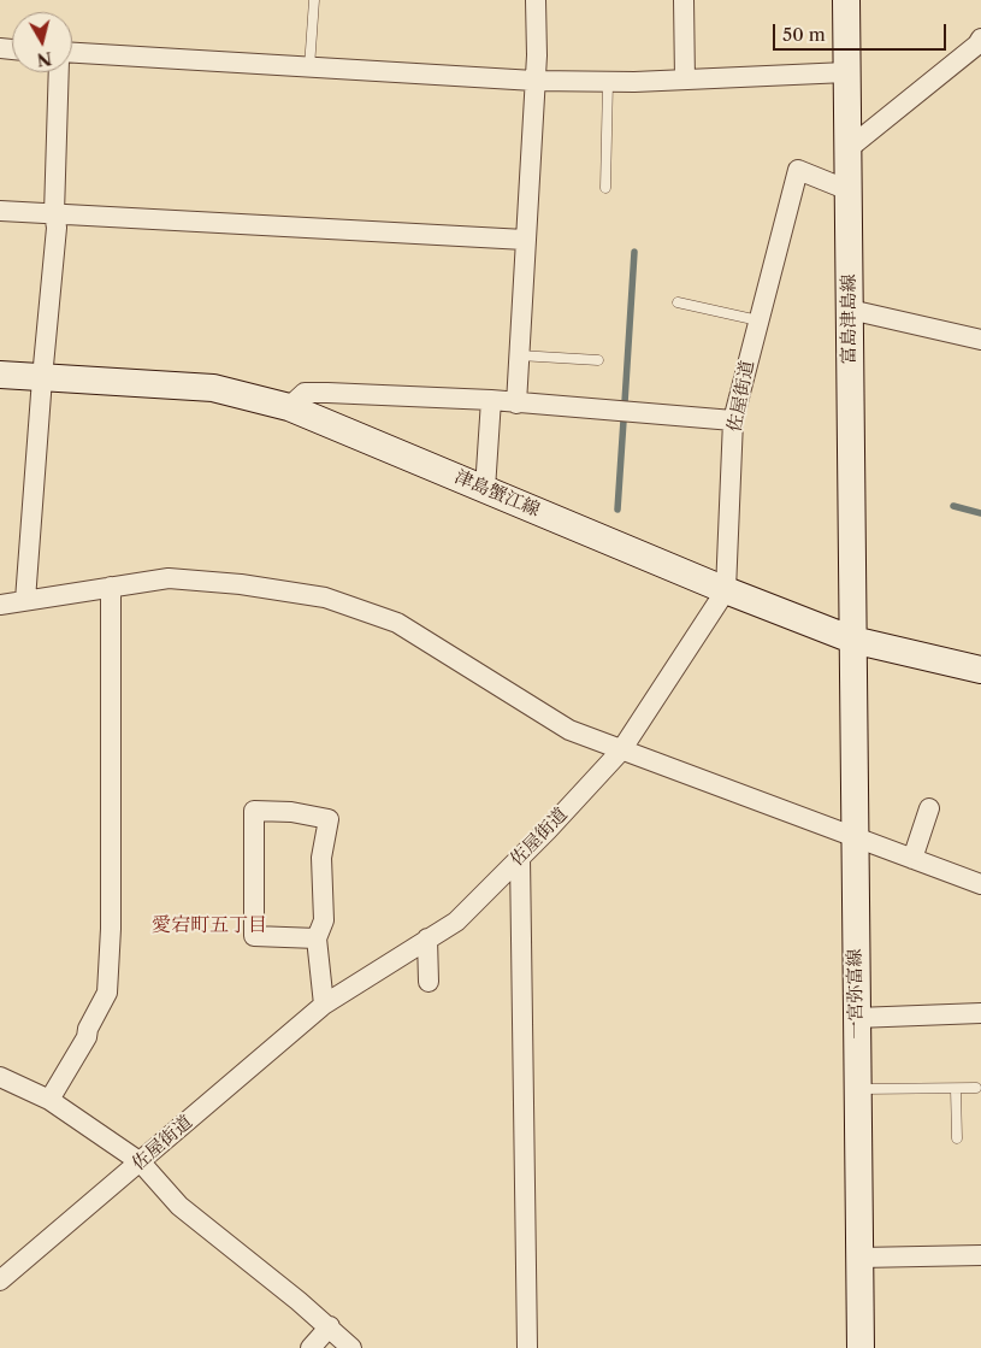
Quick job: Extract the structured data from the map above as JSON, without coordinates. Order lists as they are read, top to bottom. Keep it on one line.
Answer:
{"streets":{"main road":["富島津島線","津島蟹江線","一宮弥富線"],"street":["佐屋街道"]},"crossings":[["富島津島線","佐屋街道"],["富島津島線","津島蟹江線"],["富島津島線","一宮弥富線"],["佐屋街道","津島蟹江線"],["津島蟹江線","一宮弥富線"]],"districts":["愛宕町五丁目"],"scale_bar":"50 m","north":"bottom"}
